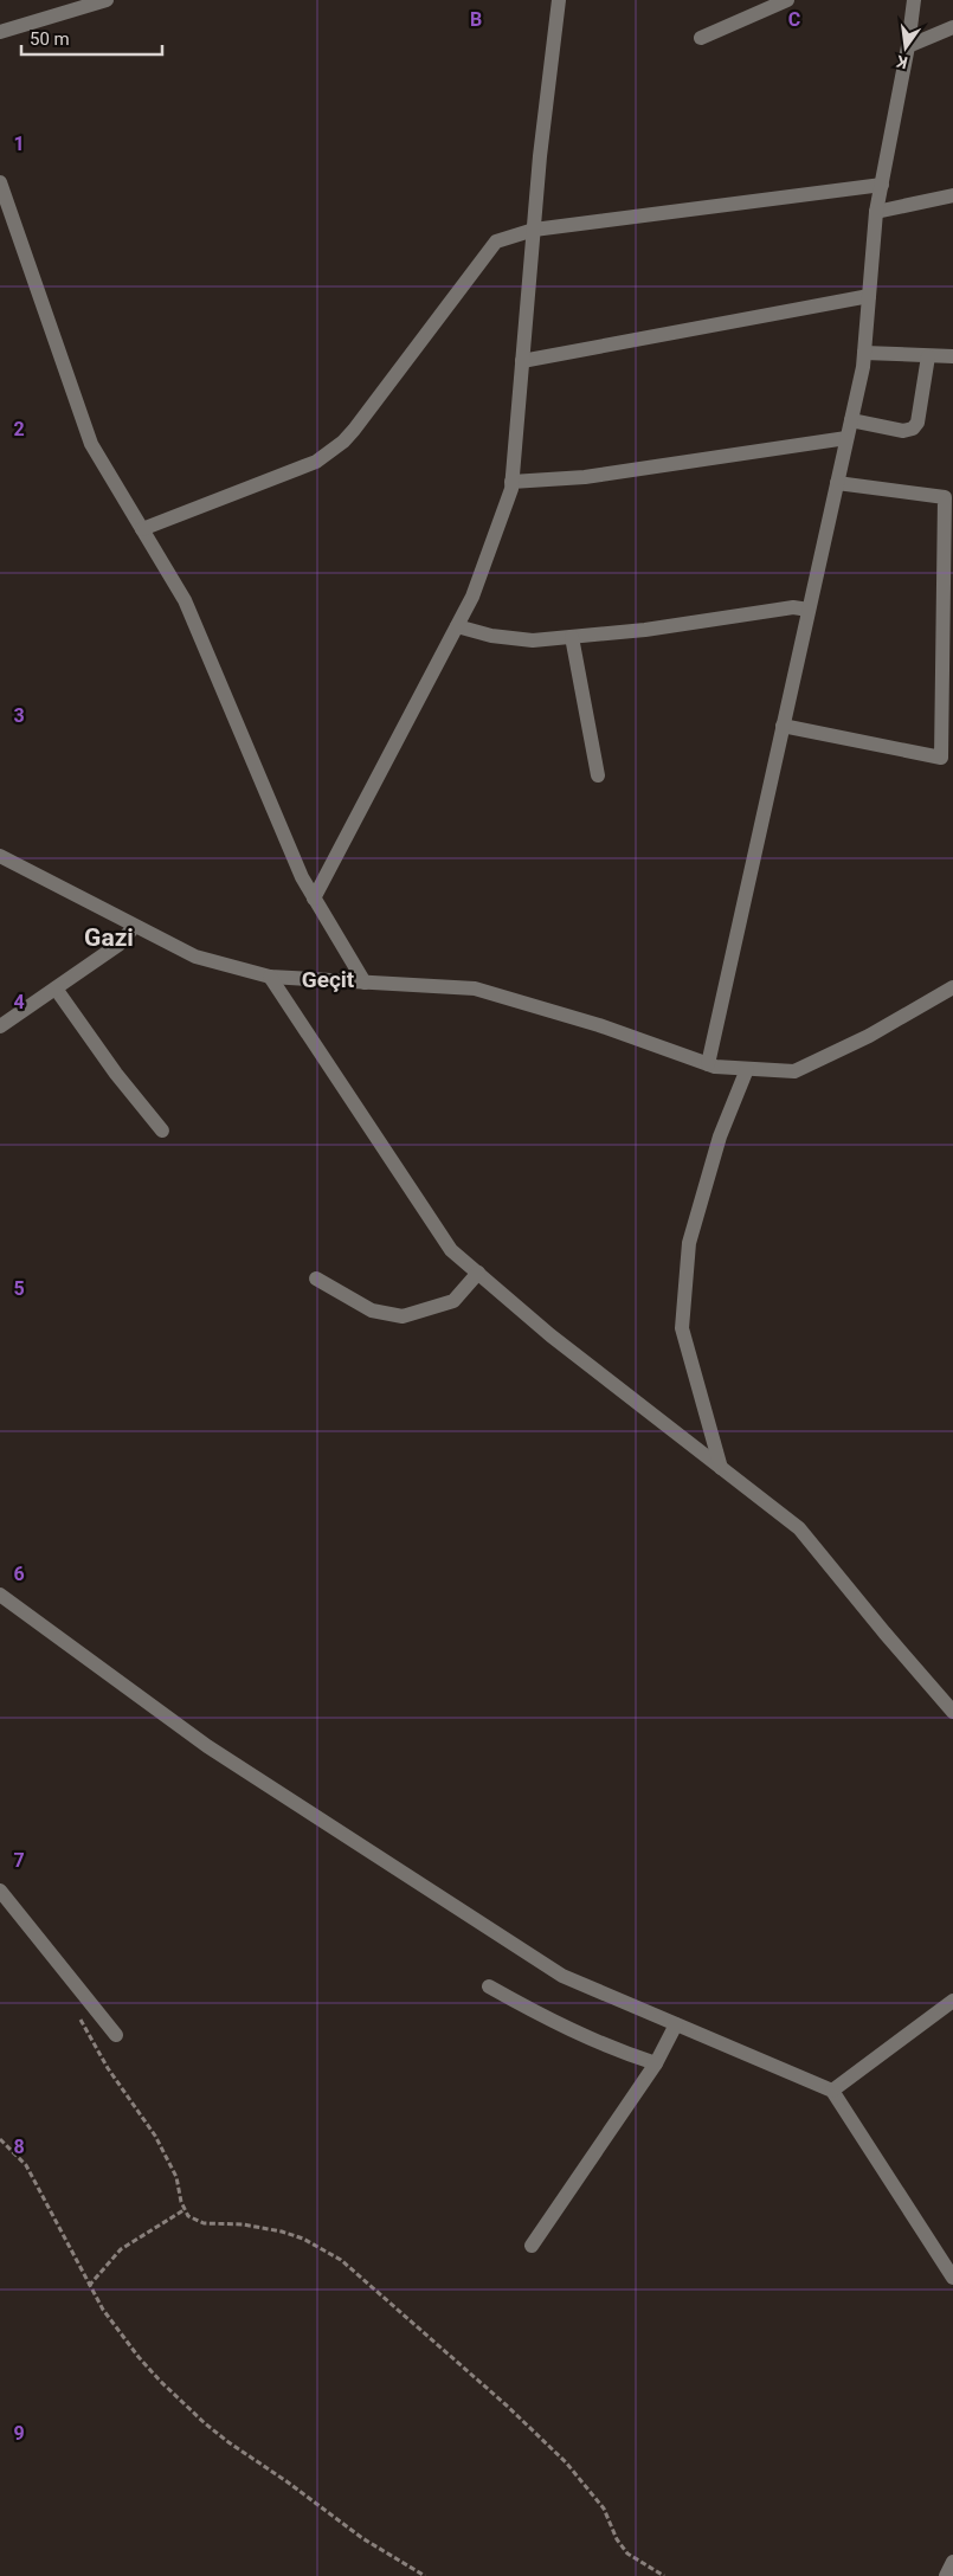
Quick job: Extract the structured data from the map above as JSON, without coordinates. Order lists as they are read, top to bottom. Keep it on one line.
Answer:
{"districts":["Gazi","Geçit"],"scale_bar":"50 m","north":"bottom","grid":{"columns":["B","C"],"rows":["1","2","3","4","5","6","7","8","9"]}}
